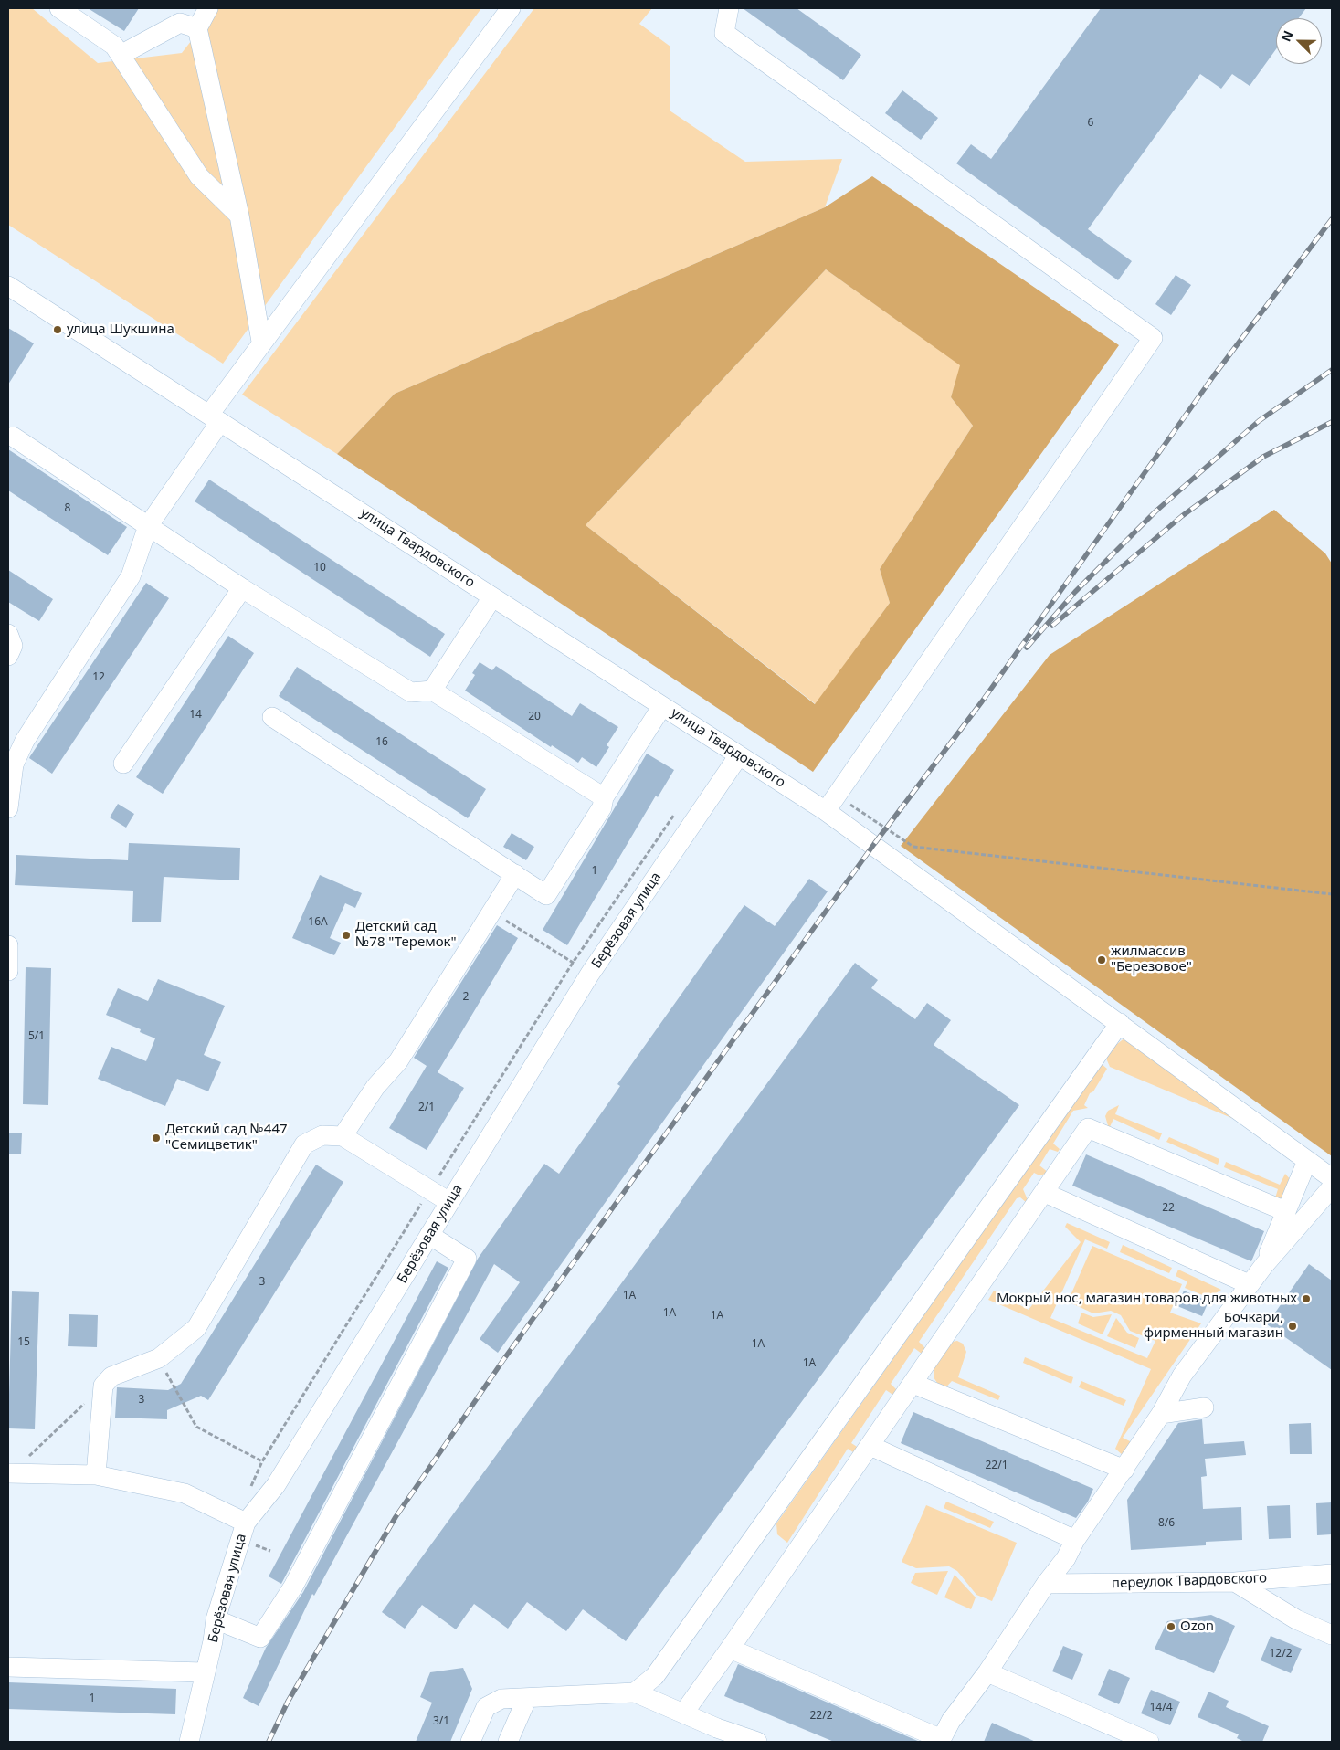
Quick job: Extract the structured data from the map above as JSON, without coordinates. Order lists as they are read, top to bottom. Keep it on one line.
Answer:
{"streets":{"street":["улица Твардовского","Берёзовая улица","переулок Твардовского"]},"crossings":[["улица Твардовского","Берёзовая улица"]],"places":["улица Шукшина","Детский сад №78 \"Теремок\"","жилмассив \"Березовое\"","Детский сад №447 \"Семицветик\"","Мокрый нос, магазин товаров для животных","Бочкари, фирменный магазин","Ozon"],"house_numbers":["6","8","10","12","14","20","16","1","16А","2","5/1","2/1","22","3","1А","1А","1А","15","1А","1А","3","22/1","8/6","12/2","1","14/4","22/2","3/1"],"north":"top left"}
